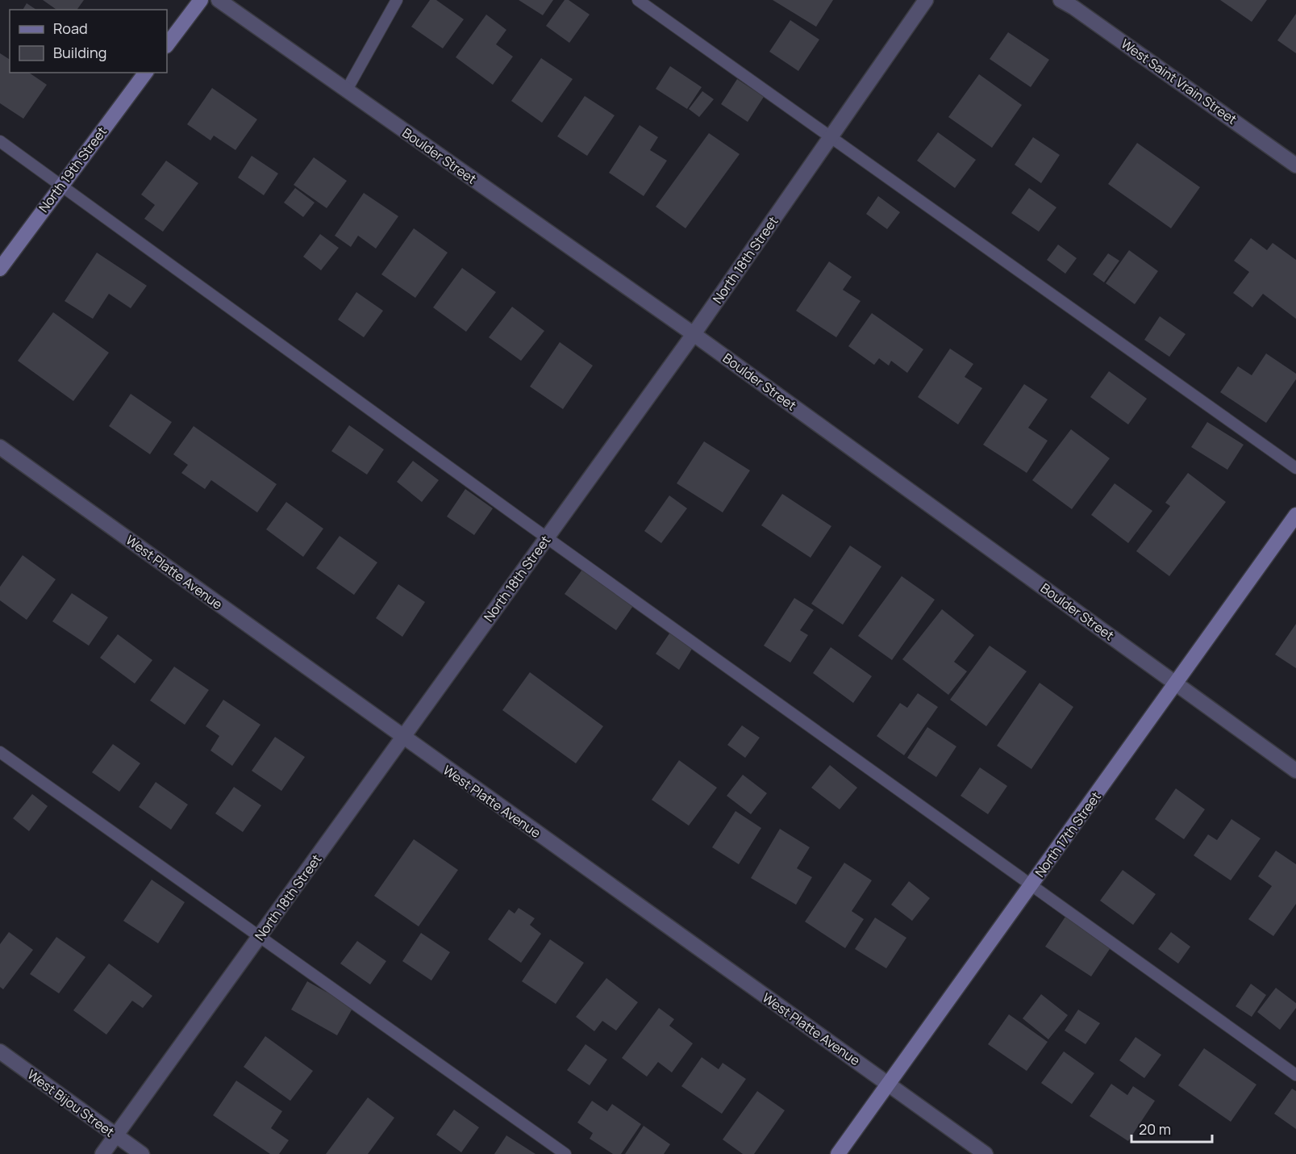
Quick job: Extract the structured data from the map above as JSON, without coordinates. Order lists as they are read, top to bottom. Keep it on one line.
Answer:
{"streets":{"street":["West Saint Vrain Street","Boulder Street","North 19th Street","North 18th Street","West Platte Avenue","North 17th Street","West Bijou Street"]},"crossings":[["Boulder Street","North 18th Street"],["Boulder Street","North 17th Street"],["North 18th Street","West Platte Avenue"],["North 18th Street","West Bijou Street"],["West Platte Avenue","North 17th Street"]],"legend":["Road","Building"],"scale_bar":"20 m"}
